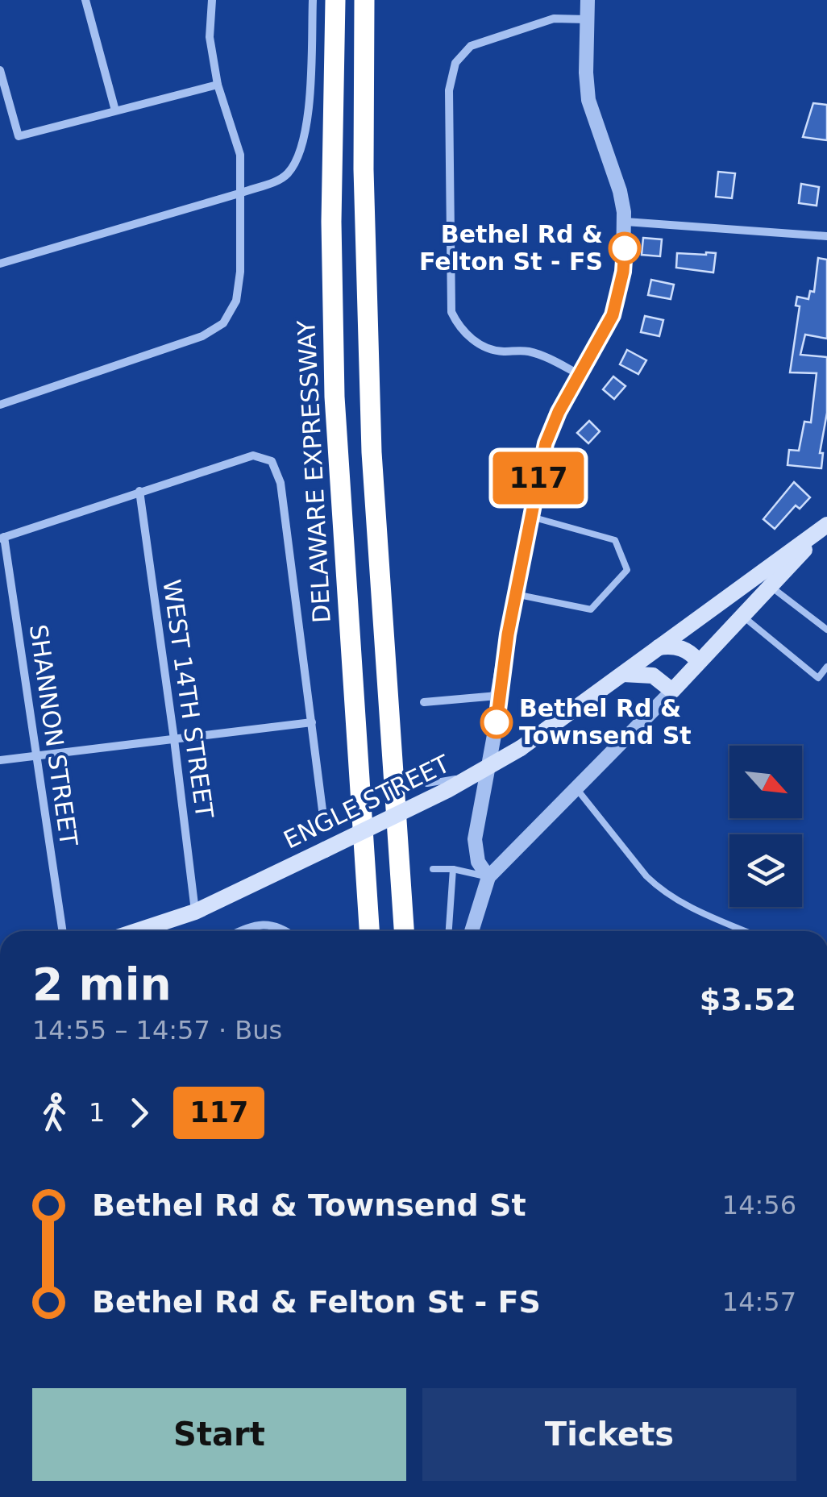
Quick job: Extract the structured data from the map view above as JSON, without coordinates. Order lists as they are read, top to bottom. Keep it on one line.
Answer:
{"streets":{"highway":["DELAWARE EXPRESSWAY"],"main road":["ENGLE STREET"],"street":["WEST 14TH STREET","SHANNON STREET"]},"crossings":[["WEST 14TH STREET","ENGLE STREET"]],"places":["Bethel Rd & Felton St - FS","Bethel Rd & Townsend St"],"lines":["bus line 117"],"north":"bottom right","page":{"on_map":"117","heading":["2 min","14:55 – 14:57 · Bus","$3.52"],"legs":["1","117"],"list":[{"name":"Bethel Rd & Townsend St","value":"14:56"},{"name":"Bethel Rd & Felton St - FS","value":"14:57"}],"buttons":["Start","Tickets"]}}
